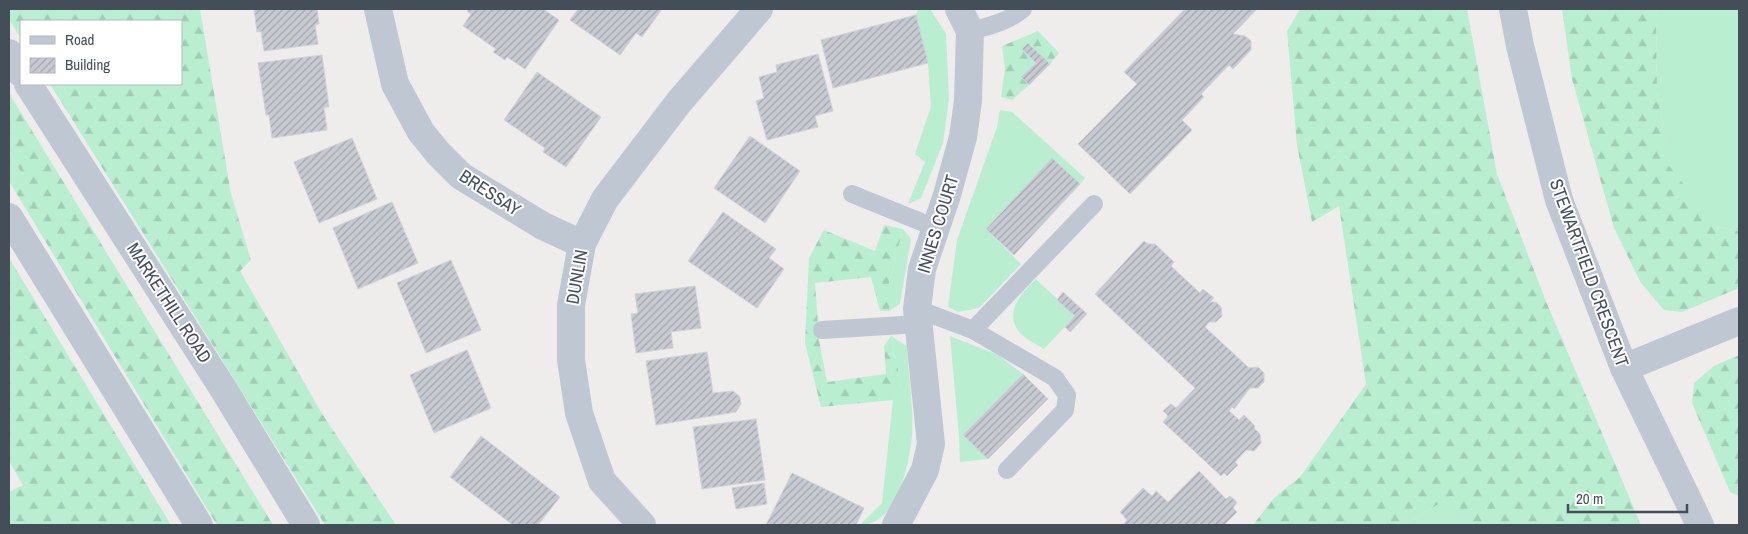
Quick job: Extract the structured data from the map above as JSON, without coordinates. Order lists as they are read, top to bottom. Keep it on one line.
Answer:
{"streets":{"street":["BRESSAY","INNES COURT","STEWARTFIELD CRESCENT","DUNLIN","MARKETHILL ROAD"]},"crossings":[["BRESSAY","DUNLIN"]],"legend":["Road","Building"],"scale_bar":"20 m"}
